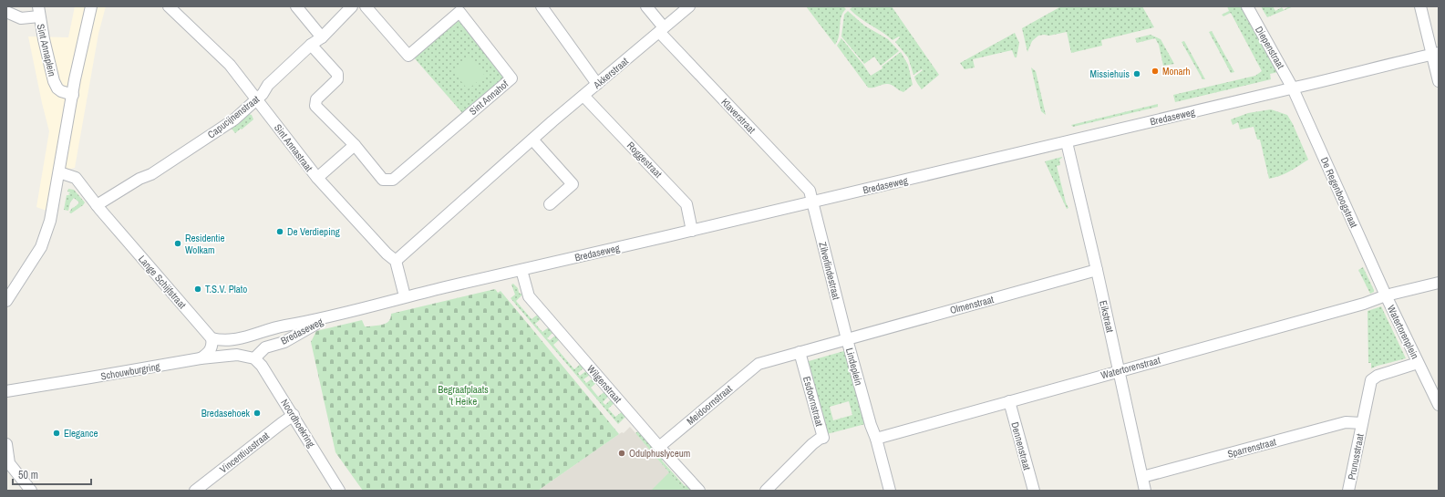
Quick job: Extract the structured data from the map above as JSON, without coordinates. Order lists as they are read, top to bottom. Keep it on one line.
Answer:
{"streets":{"street":["Diepenstraat","Sint Annaplein","Akkerstraat","Sint Annahof","Klaverstraat","Capucijnenstraat","Bredaseweg","Sint Annastraat","Roggestraat","De Regenboogstraat","Zilverlindestraat","Lange Schijfstraat","Olmenstraat","Eikstraat","Watertorenplein","Lindeplein","Watertorenstraat","Schouwburgring","Wilgenstraat","Esdoornstraat","Meidoornstraat","Noordhoekring","Dennenstraat","Sparrenstraat","Vincentiusstraat","Prunusstraat"]},"crossings":[["Diepenstraat","Bredaseweg"],["Diepenstraat","De Regenboogstraat"],["Akkerstraat","Klaverstraat"],["Akkerstraat","Sint Annastraat"],["Akkerstraat","Roggestraat"],["Sint Annahof","Capucijnenstraat"],["Klaverstraat","Bredaseweg"],["Klaverstraat","Zilverlindestraat"],["Capucijnenstraat","Sint Annastraat"],["Capucijnenstraat","Lange Schijfstraat"],["Bredaseweg","Roggestraat"],["Bredaseweg","De Regenboogstraat"],["Bredaseweg","Zilverlindestraat"],["Bredaseweg","Eikstraat"],["Bredaseweg","Schouwburgring"],["Bredaseweg","Wilgenstraat"],["Bredaseweg","Noordhoekring"],["De Regenboogstraat","Watertorenplein"],["De Regenboogstraat","Watertorenstraat"],["Zilverlindestraat","Olmenstraat"],["Zilverlindestraat","Lindeplein"],["Olmenstraat","Eikstraat"],["Olmenstraat","Lindeplein"],["Eikstraat","Watertorenstraat"],["Eikstraat","Sparrenstraat"],["Watertorenplein","Watertorenstraat"],["Watertorenplein","Sparrenstraat"],["Watertorenplein","Prunusstraat"],["Lindeplein","Watertorenstraat"],["Lindeplein","Esdoornstraat"],["Lindeplein","Meidoornstraat"],["Watertorenstraat","Dennenstraat"],["Schouwburgring","Noordhoekring"],["Wilgenstraat","Meidoornstraat"],["Noordhoekring","Vincentiusstraat"],["Sparrenstraat","Prunusstraat"]],"parks":["Begraafplaats 't Heike"],"places":["Monarh","Missiehuis","De Verdieping","Residentie Wolkam","T.S.V. Plato","Bredasehoek","Elegance","Odulphuslyceum"],"scale_bar":"50 m"}
